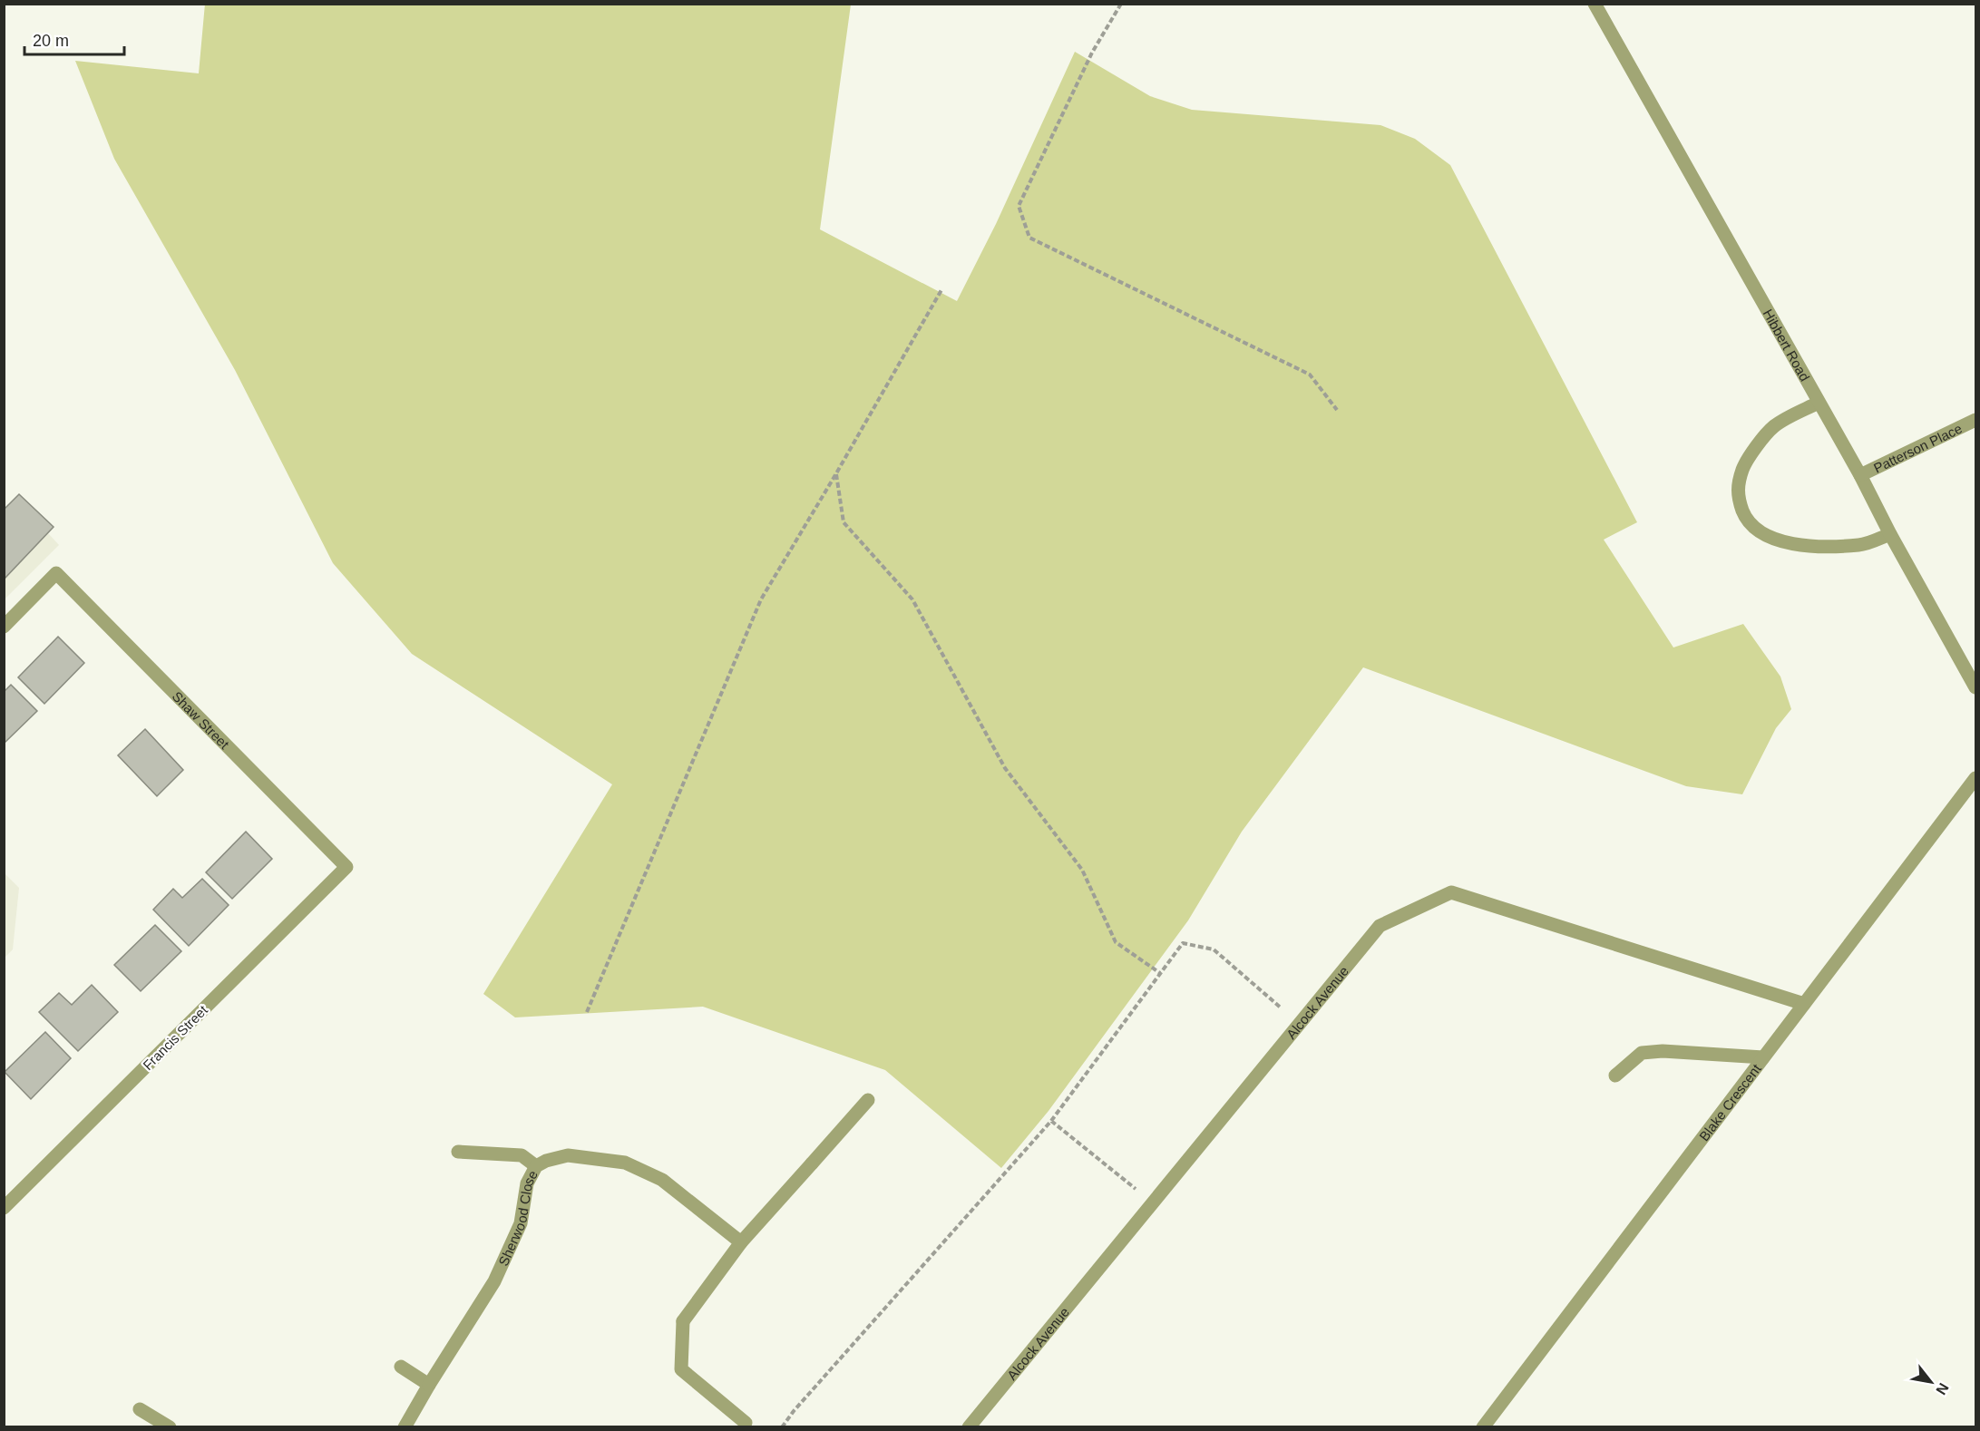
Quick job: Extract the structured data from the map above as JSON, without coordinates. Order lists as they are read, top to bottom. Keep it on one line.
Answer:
{"streets":{"street":["Hibbert Road","Patterson Place","Shaw Street","Alcock Avenue","Francis Street","Blake Crescent","Sherwood Close"]},"crossings":[["Hibbert Road","Patterson Place"],["Shaw Street","Francis Street"],["Alcock Avenue","Blake Crescent"]],"scale_bar":"20 m","north":"bottom right"}
